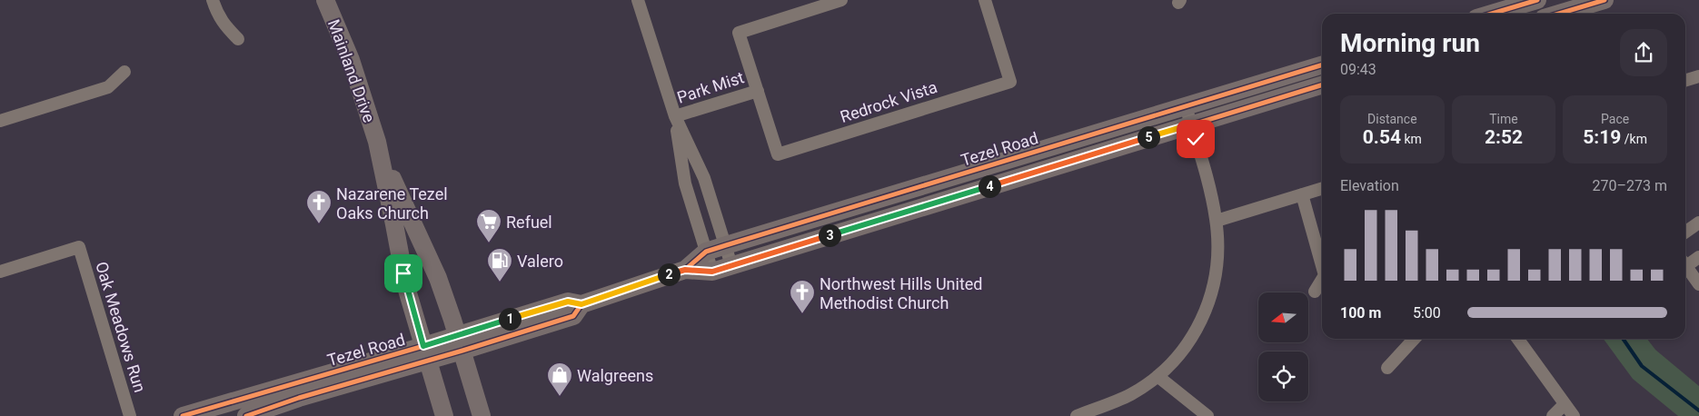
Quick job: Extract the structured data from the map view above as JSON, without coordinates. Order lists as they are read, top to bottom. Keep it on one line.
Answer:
{"streets":{"main road":["Mainland Drive","Tezel Road"],"street":["Park Mist","Redrock Vista","Oak Meadows Run"]},"crossings":[["Mainland Drive","Tezel Road"],["Park Mist","Redrock Vista"]],"places":{"church":["Nazarene Tezel Oaks Church","Northwest Hills United Methodist Church"],"supermarket":["Refuel"],"fuel station":["Valero"],"shop":["Walgreens"]},"north":"left","page":{"heading":["Morning run","09:43"],"stats":[["Distance","0.54 km"],["Time","2:52"],["Pace","5:19 /km"]],"pins":["5","4","3","2","1"],"chart":["Elevation","270–273 m"],"list":[{"name":"100 m","note":"5:00"}]}}
